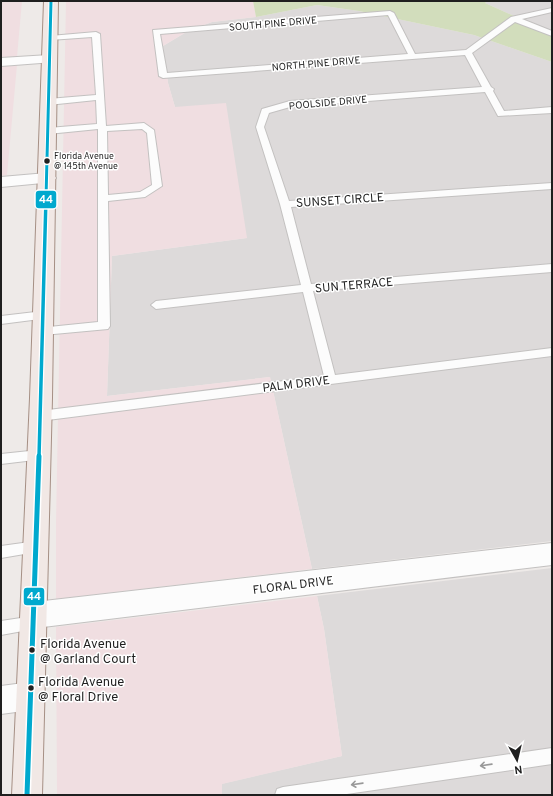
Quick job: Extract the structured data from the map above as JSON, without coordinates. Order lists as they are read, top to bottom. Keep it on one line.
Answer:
{"streets":{"street":["FLORAL DRIVE"],"lane":["SOUTH PINE DRIVE","NORTH PINE DRIVE","POOLSIDE DRIVE","SUNSET CIRCLE","SUN TERRACE","PALM DRIVE"]},"crossings":[["SOUTH PINE DRIVE","NORTH PINE DRIVE"],["POOLSIDE DRIVE","SUNSET CIRCLE"],["SUNSET CIRCLE","SUN TERRACE"],["SUNSET CIRCLE","PALM DRIVE"]],"places":["Florida Avenue @ 145th Avenue","Florida Avenue @ Garland Court","Florida Avenue @ Floral Drive"],"lines":["transit line 44"],"north":"bottom"}
